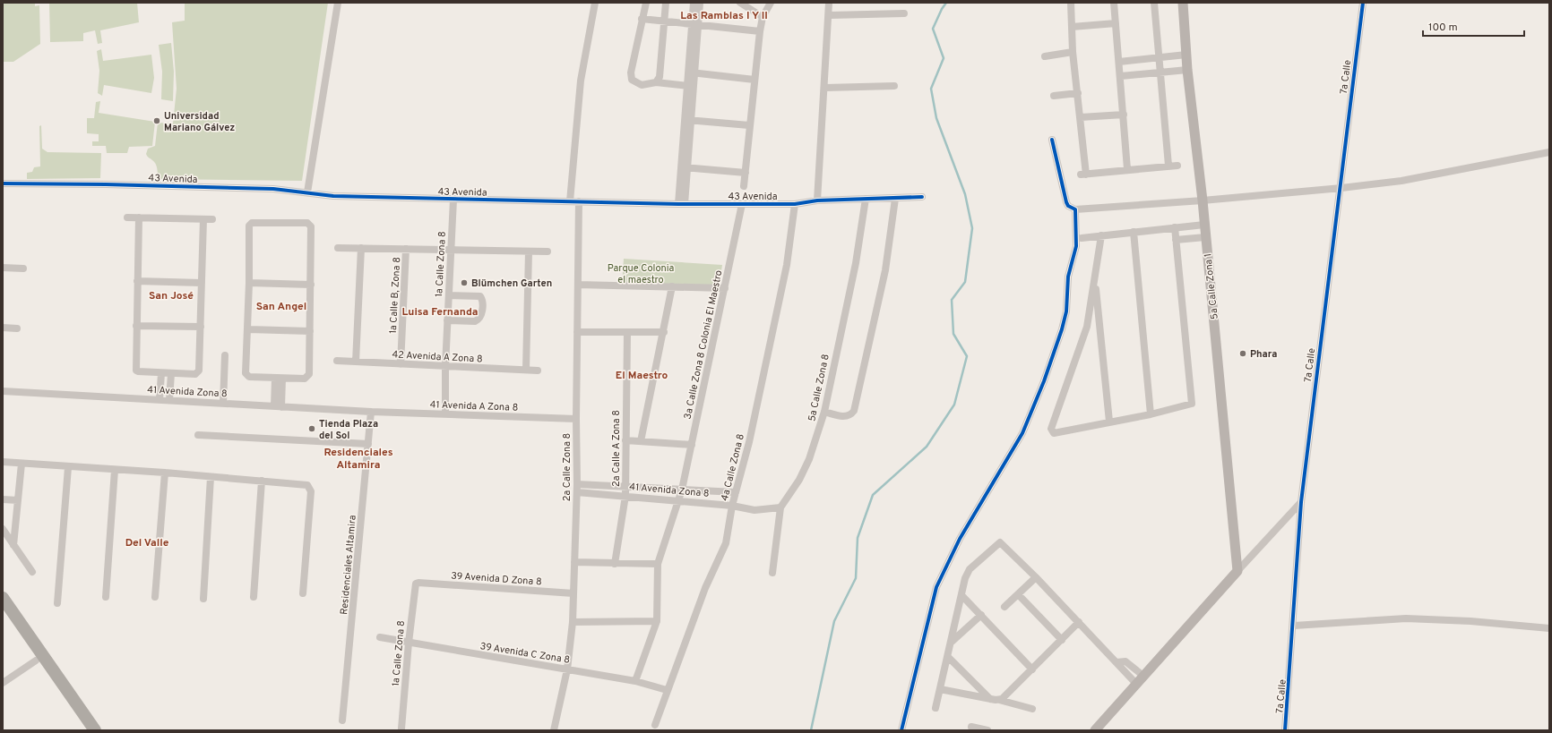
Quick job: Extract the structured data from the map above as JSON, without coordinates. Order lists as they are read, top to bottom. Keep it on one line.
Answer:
{"streets":{"street":["7a Calle","43 Avenida","1a Calle Zona 8","5a Calle Zona 1","1a Calle B, Zona 8","3a Calle Zona 8 Colonia El Maestro","42 Avenida A Zona 8","5a Calle Zona 8","41 Avenida Zona 8","41 Avenida A Zona 8","2a Calle A Zona 8","2a Calle Zona 8","4a Calle Zona 8","Residenciales Altamira","39 Avenida D Zona 8","39 Avenida C Zona 8"]},"crossings":[["43 Avenida","1a Calle Zona 8"],["43 Avenida","3a Calle Zona 8 Colonia El Maestro"],["43 Avenida","5a Calle Zona 8"],["43 Avenida","2a Calle Zona 8"],["43 Avenida","4a Calle Zona 8"],["1a Calle Zona 8","42 Avenida A Zona 8"],["1a Calle Zona 8","41 Avenida A Zona 8"],["1a Calle Zona 8","39 Avenida D Zona 8"],["1a Calle Zona 8","39 Avenida C Zona 8"],["1a Calle B, Zona 8","42 Avenida A Zona 8"],["3a Calle Zona 8 Colonia El Maestro","41 Avenida Zona 8"],["3a Calle Zona 8 Colonia El Maestro","39 Avenida C Zona 8"],["5a Calle Zona 8","41 Avenida Zona 8"],["41 Avenida Zona 8","41 Avenida A Zona 8"],["41 Avenida Zona 8","2a Calle A Zona 8"],["41 Avenida Zona 8","2a Calle Zona 8"],["41 Avenida Zona 8","4a Calle Zona 8"],["41 Avenida Zona 8","Residenciales Altamira"],["41 Avenida A Zona 8","2a Calle Zona 8"],["41 Avenida A Zona 8","Residenciales Altamira"],["2a Calle Zona 8","39 Avenida D Zona 8"],["2a Calle Zona 8","39 Avenida C Zona 8"],["4a Calle Zona 8","39 Avenida C Zona 8"]],"districts":["Las Ramblas I Y II","San José","San Angel","Luisa Fernanda","El Maestro","Residenciales Altamira","Del Valle"],"parks":["Parque Colonia el maestro"],"places":["Universidad Mariano Gálvez","Blümchen Garten","Phara","Tienda Plaza del Sol"],"scale_bar":"100 m"}
